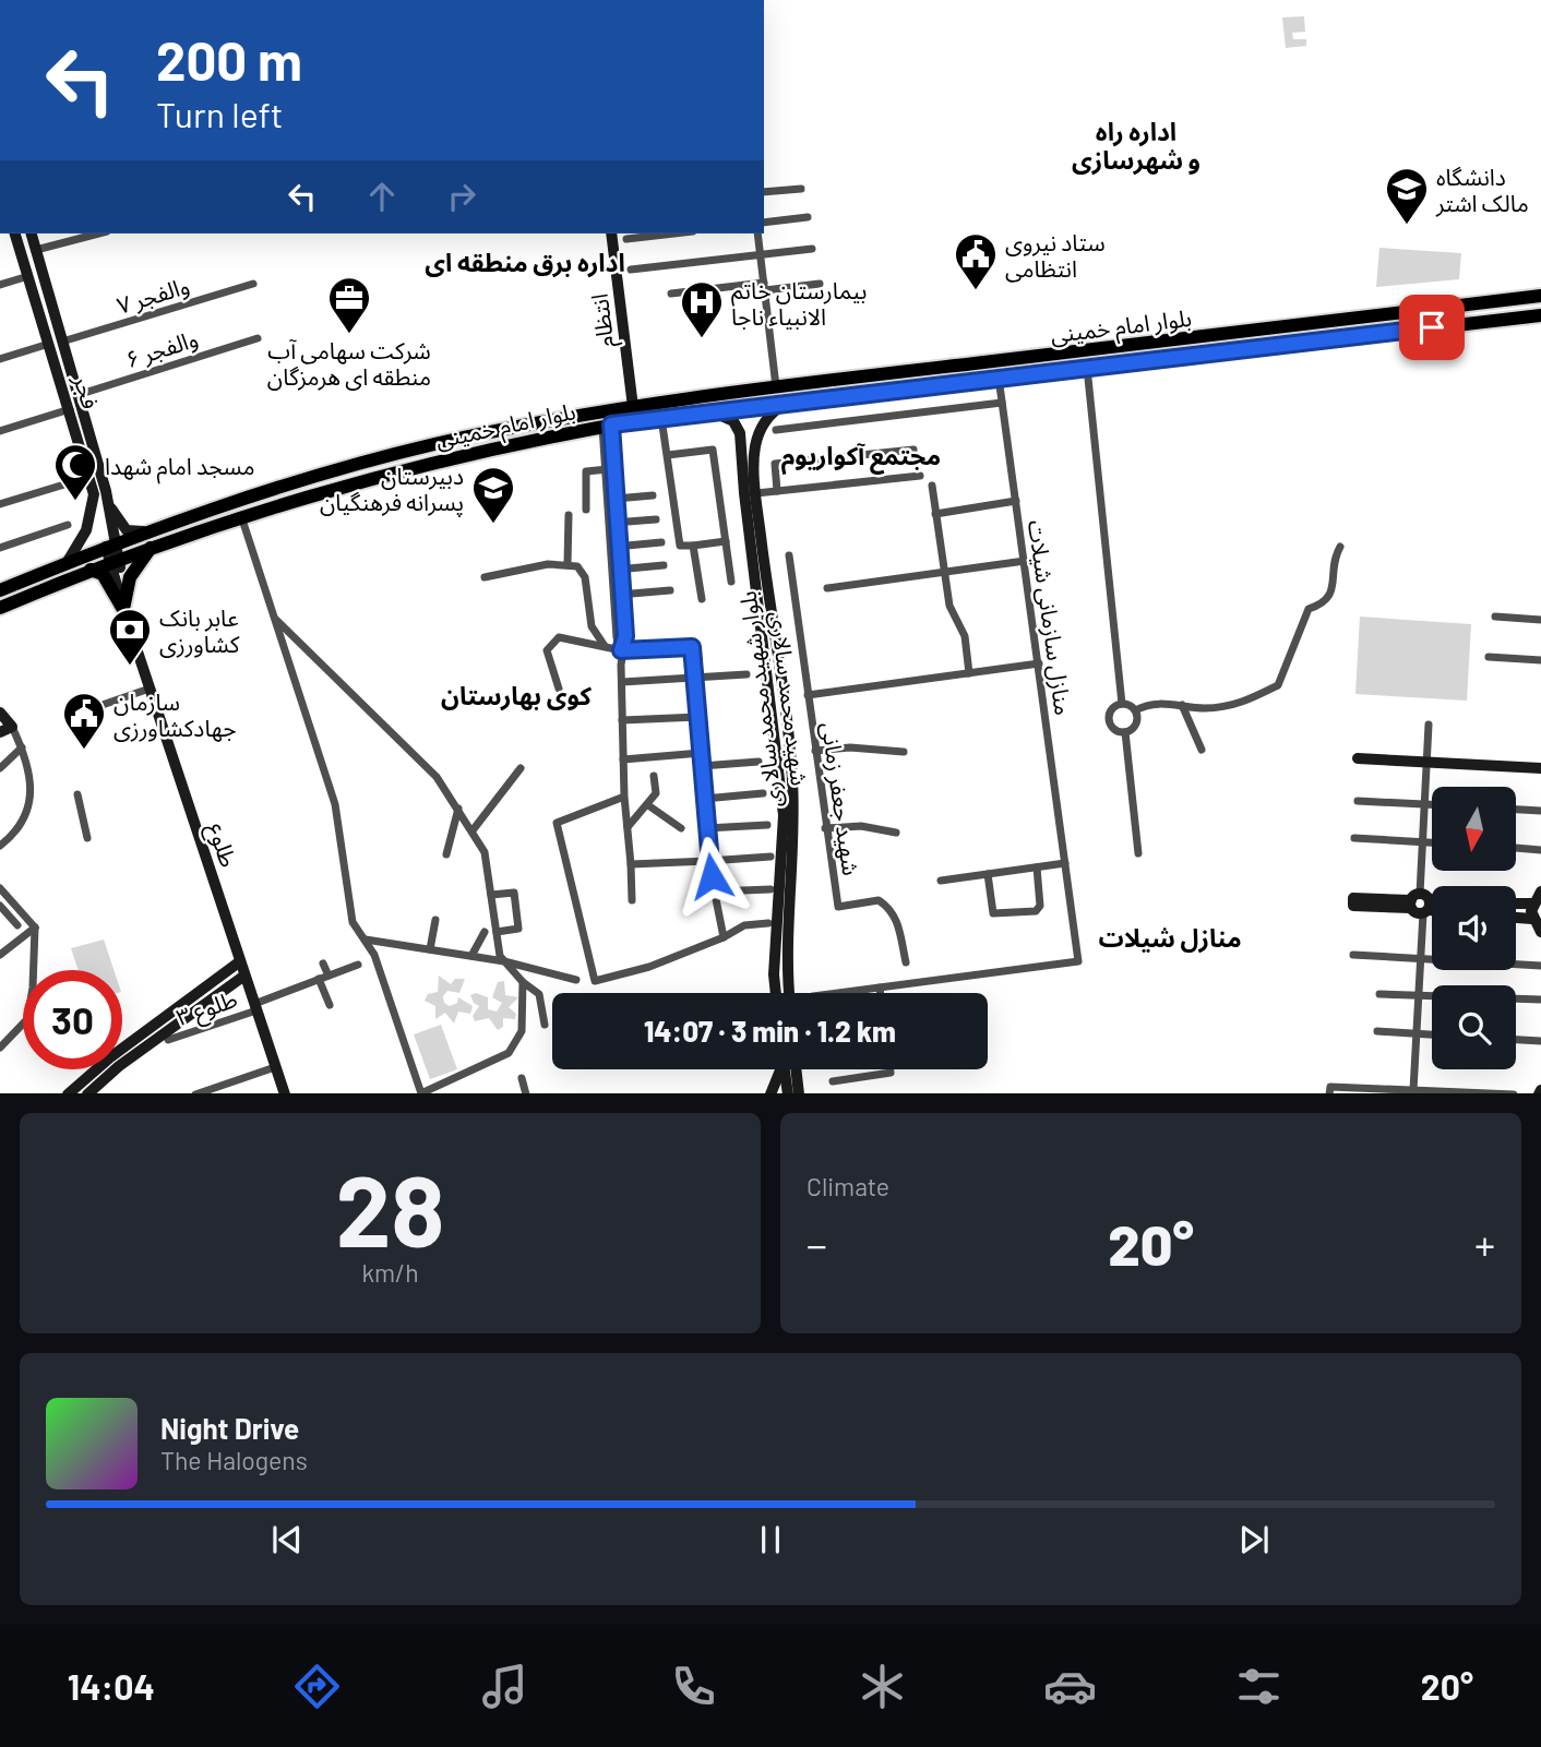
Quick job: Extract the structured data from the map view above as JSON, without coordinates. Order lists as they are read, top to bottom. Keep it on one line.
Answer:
{"streets":{"main road":["انتظام","بلوار امام خمینی","فجر","شهید محمد سالاری","بلوار شهید محمد سالاری","طلوع"],"street":["والفجر ۷","والفجر ۶","منازل سازمانی شیلات","شهید جعفر زمانی","طلوع ۳"]},"crossings":[["والفجر ۷","فجر"],["انتظام","بلوار امام خمینی"],["بلوار امام خمینی","فجر"],["بلوار امام خمینی","منازل سازمانی شیلات"],["بلوار امام خمینی","شهید محمد سالاری"],["بلوار امام خمینی","بلوار شهید محمد سالاری"],["بلوار امام خمینی","طلوع"],["والفجر ۶","فجر"],["فجر","طلوع"],["شهید محمد سالاری","بلوار شهید محمد سالاری"],["طلوع","طلوع ۳"]],"districts":["اداره راه و شهرسازی","اداره برق منطقه ای","مجتمع آکواریوم","کوی بهارستان","منازل شیلات"],"places":{"school or university":["دانشگاه مالک اشتر","دبیرستان پسرانه فرهنگیان"],"public building":["ستاد نیروی انتظامی","سازمان جهادکشاورزی"],"office":["شرکت سهامی آب منطقه ای هرمزگان"],"hospital":["بیمارستان خاتم الانبیاء ناجا"],"mosque":["مسجد امام شهدا"],"bank":["عابر بانک کشاورزی"]},"north":"bottom","page":{"turn":["200 m","Turn left"],"limit":"30","trip":"14:07 · 3 min · 1.2 km","tile":[["28","km/h"],"Climate"],"heat":["−","20°","+"],"song":["Night Drive","The Halogens"],"tabs":["14:04","20°"]}}
